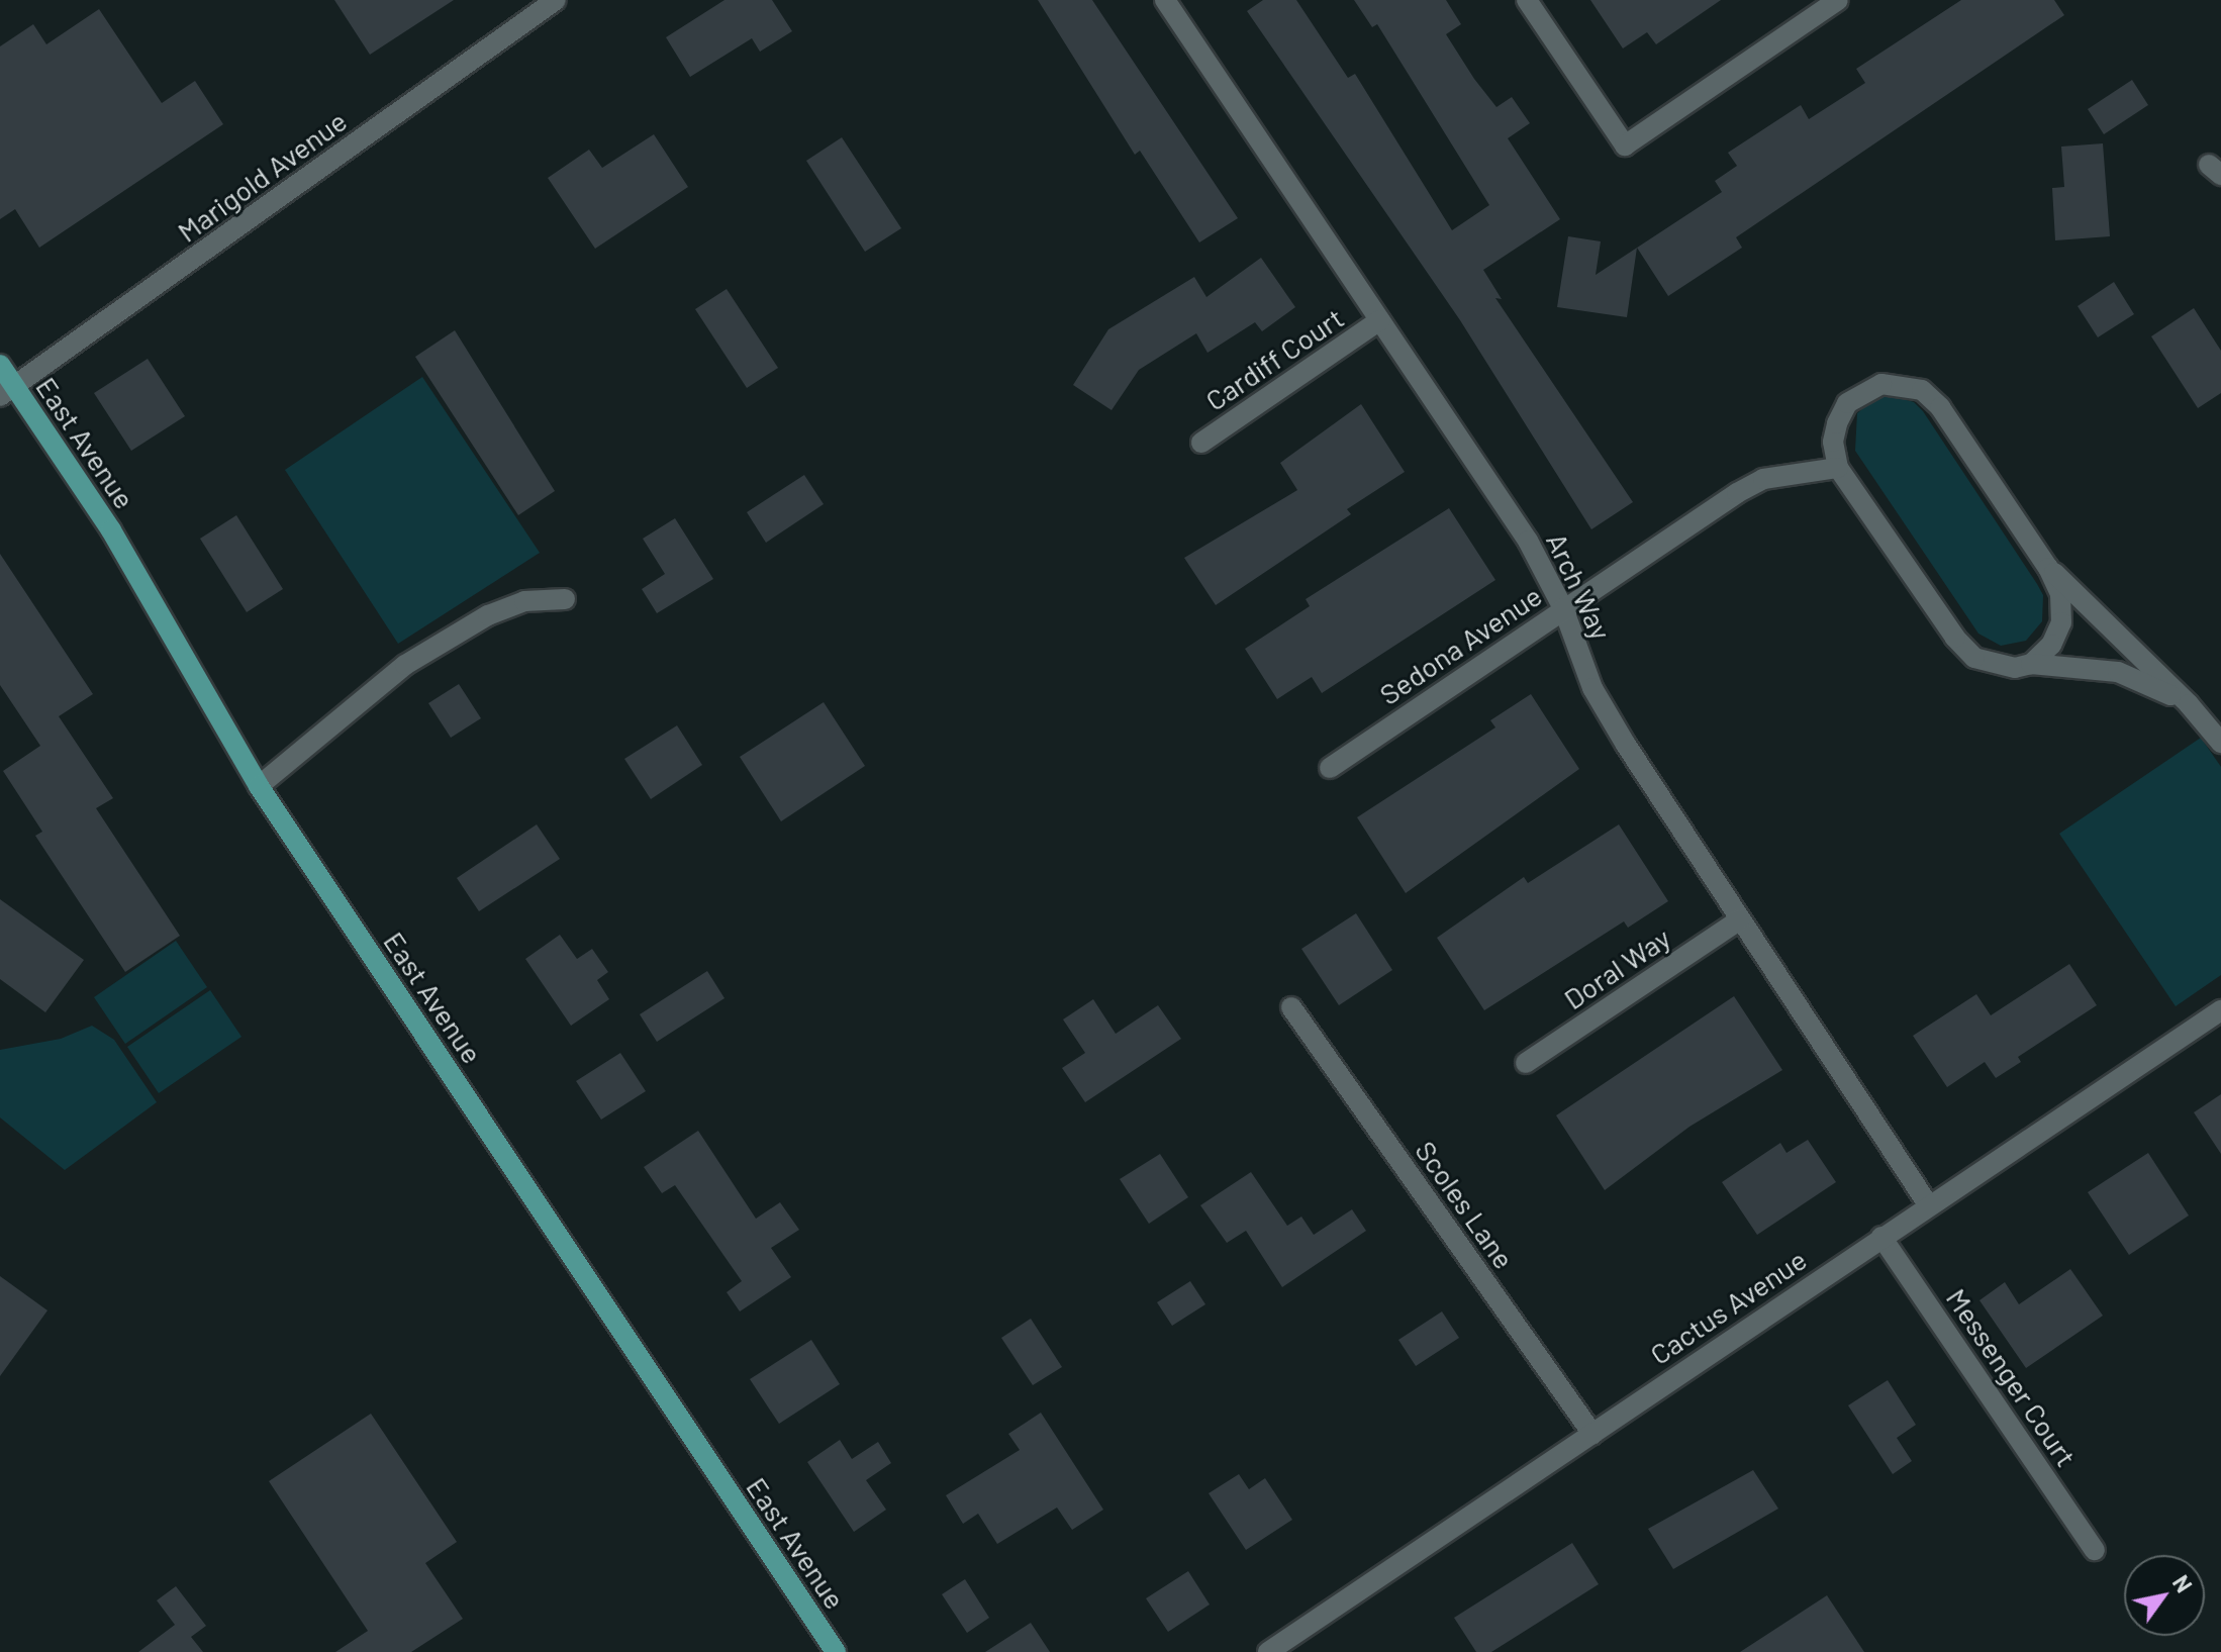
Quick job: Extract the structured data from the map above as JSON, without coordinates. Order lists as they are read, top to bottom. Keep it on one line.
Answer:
{"streets":{"main road":["East Avenue"],"street":["Marigold Avenue","Cardiff Court","Arch Way","Sedona Avenue","Doral Way","Scoles Lane","Cactus Avenue","Messenger Court"]},"crossings":[["Marigold Avenue","East Avenue"],["Cardiff Court","Arch Way"],["Arch Way","Sedona Avenue"],["Arch Way","Doral Way"],["Arch Way","Cactus Avenue"],["Scoles Lane","Cactus Avenue"],["Cactus Avenue","Messenger Court"]],"north":"top right"}
